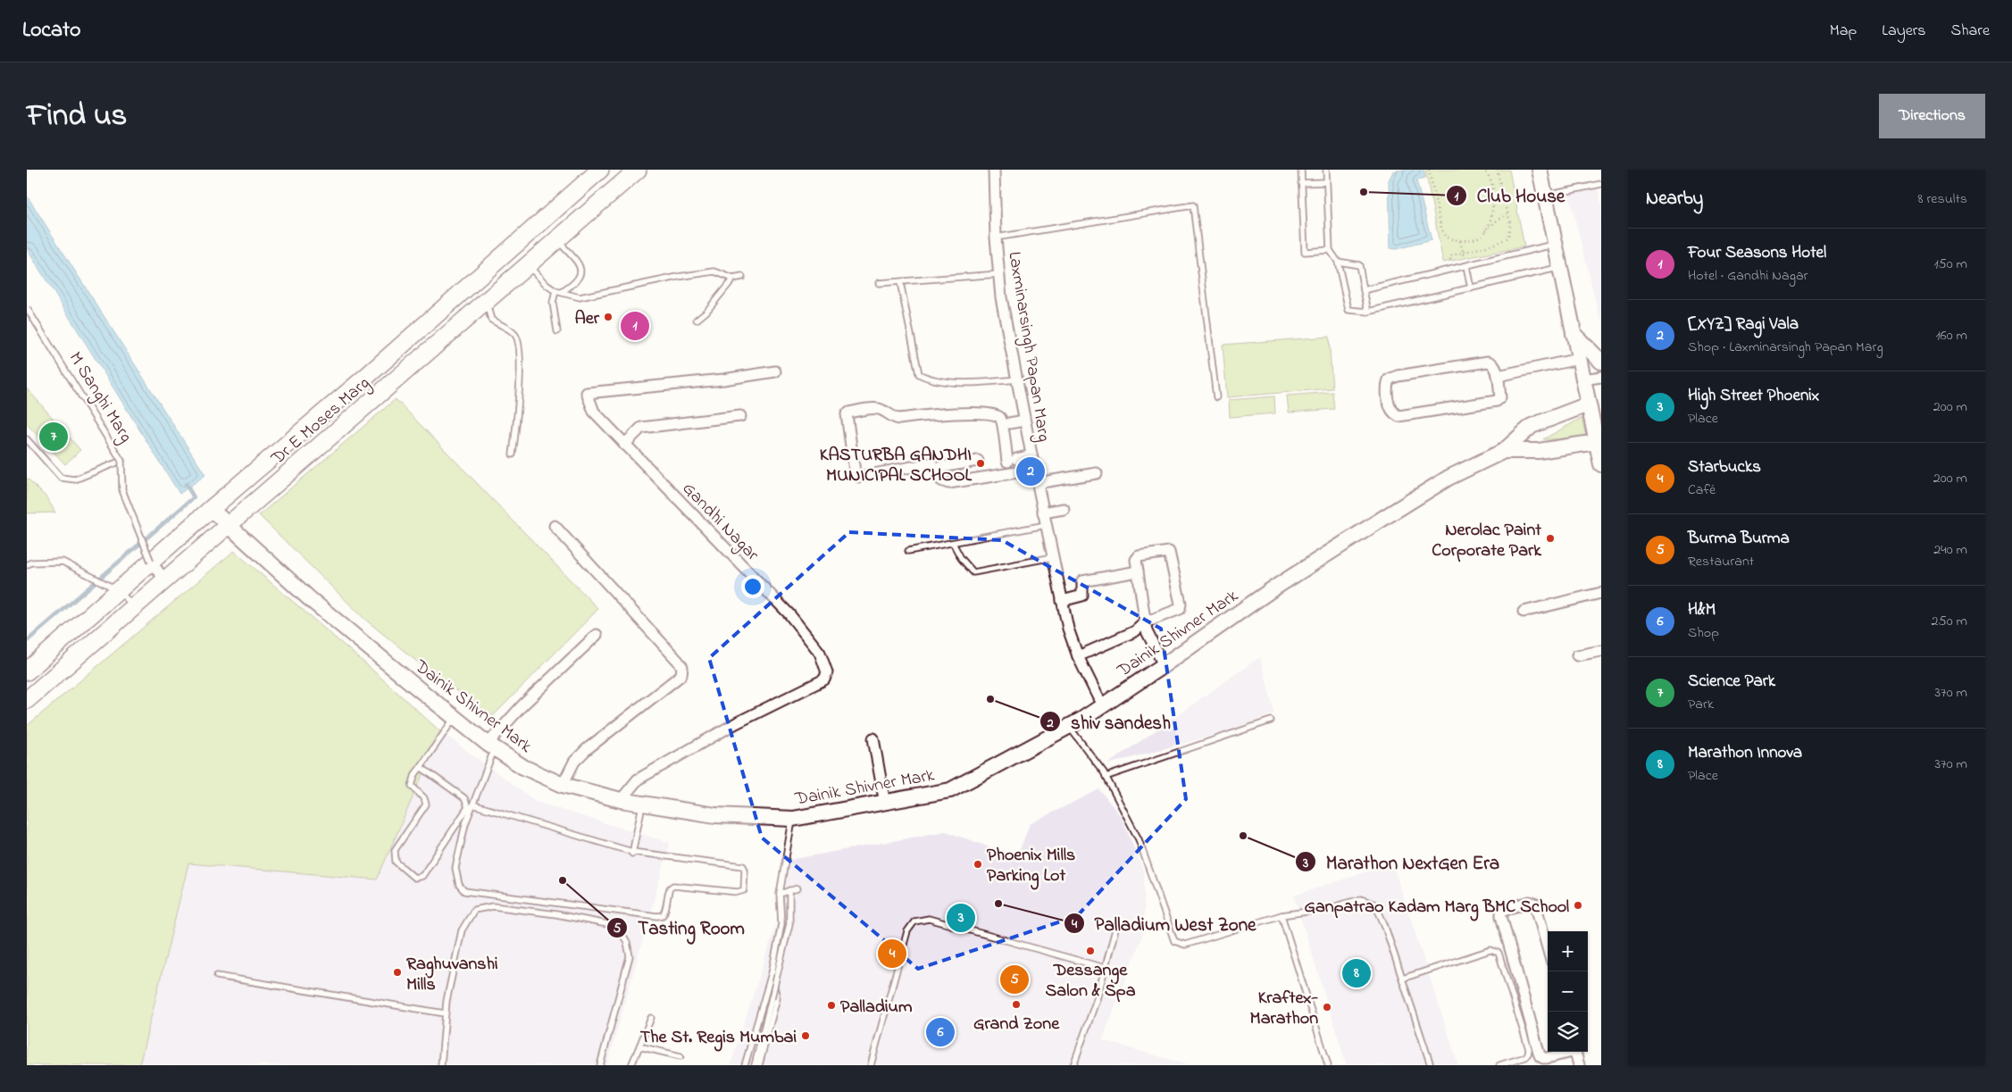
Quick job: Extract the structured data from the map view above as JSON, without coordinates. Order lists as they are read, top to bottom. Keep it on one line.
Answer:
{"streets":{"main road":["Dr E Moses Marg","Dainik Shivner Mark"],"street":["Laxminarsingh Papan Marg","M Sanghi Marg","Gandhi Nagar"]},"crossings":[["Laxminarsingh Papan Marg","Dainik Shivner Mark"],["M Sanghi Marg","Dr E Moses Marg"],["Dr E Moses Marg","Dainik Shivner Mark"],["Gandhi Nagar","Dainik Shivner Mark"]],"places":["Club House","Aer","KASTURBA GANDHI MUNICIPAL SCHOOL","Nerolac Paint Corporate Park","shiv sandesh","Marathon NextGen Era","Phoenix Mills Parking Lot","Tasting Room","Palladium West Zone","Ganpatrao Kadam Marg BMC School","Dessange Salon & Spa","Raghuvanshi Mills","Grand Zone","Palladium","Kraftex- Marathon","The St. Regis Mumbai"],"page":{"header":"Locato","nav":["Map","Layers","Share"],"title":"Find us","buttons":"Directions","heading":["Nearby","8 results"],"list":[{"mark":"1","name":"Four Seasons Hotel","note":"Hotel · Gandhi Nagar","value":"150 m"},{"mark":"2","name":"[XYZ] Ragi Vala","note":"Shop · Laxminarsingh Papan Marg","value":"160 m"},{"mark":"3","name":"High Street Phoenix","note":"Place","value":"200 m"},{"mark":"4","name":"Starbucks","note":"Café","value":"200 m"},{"mark":"5","name":"Burma Burma","note":"Restaurant","value":"240 m"},{"mark":"6","name":"H&M","note":"Shop","value":"250 m"},{"mark":"7","name":"Science Park","note":"Park","value":"370 m"},{"mark":"8","name":"Marathon Innova","note":"Place","value":"370 m"}],"pins":["1","7","2","3","4","8","5","6"],"map_buttons":["+","−"]}}
